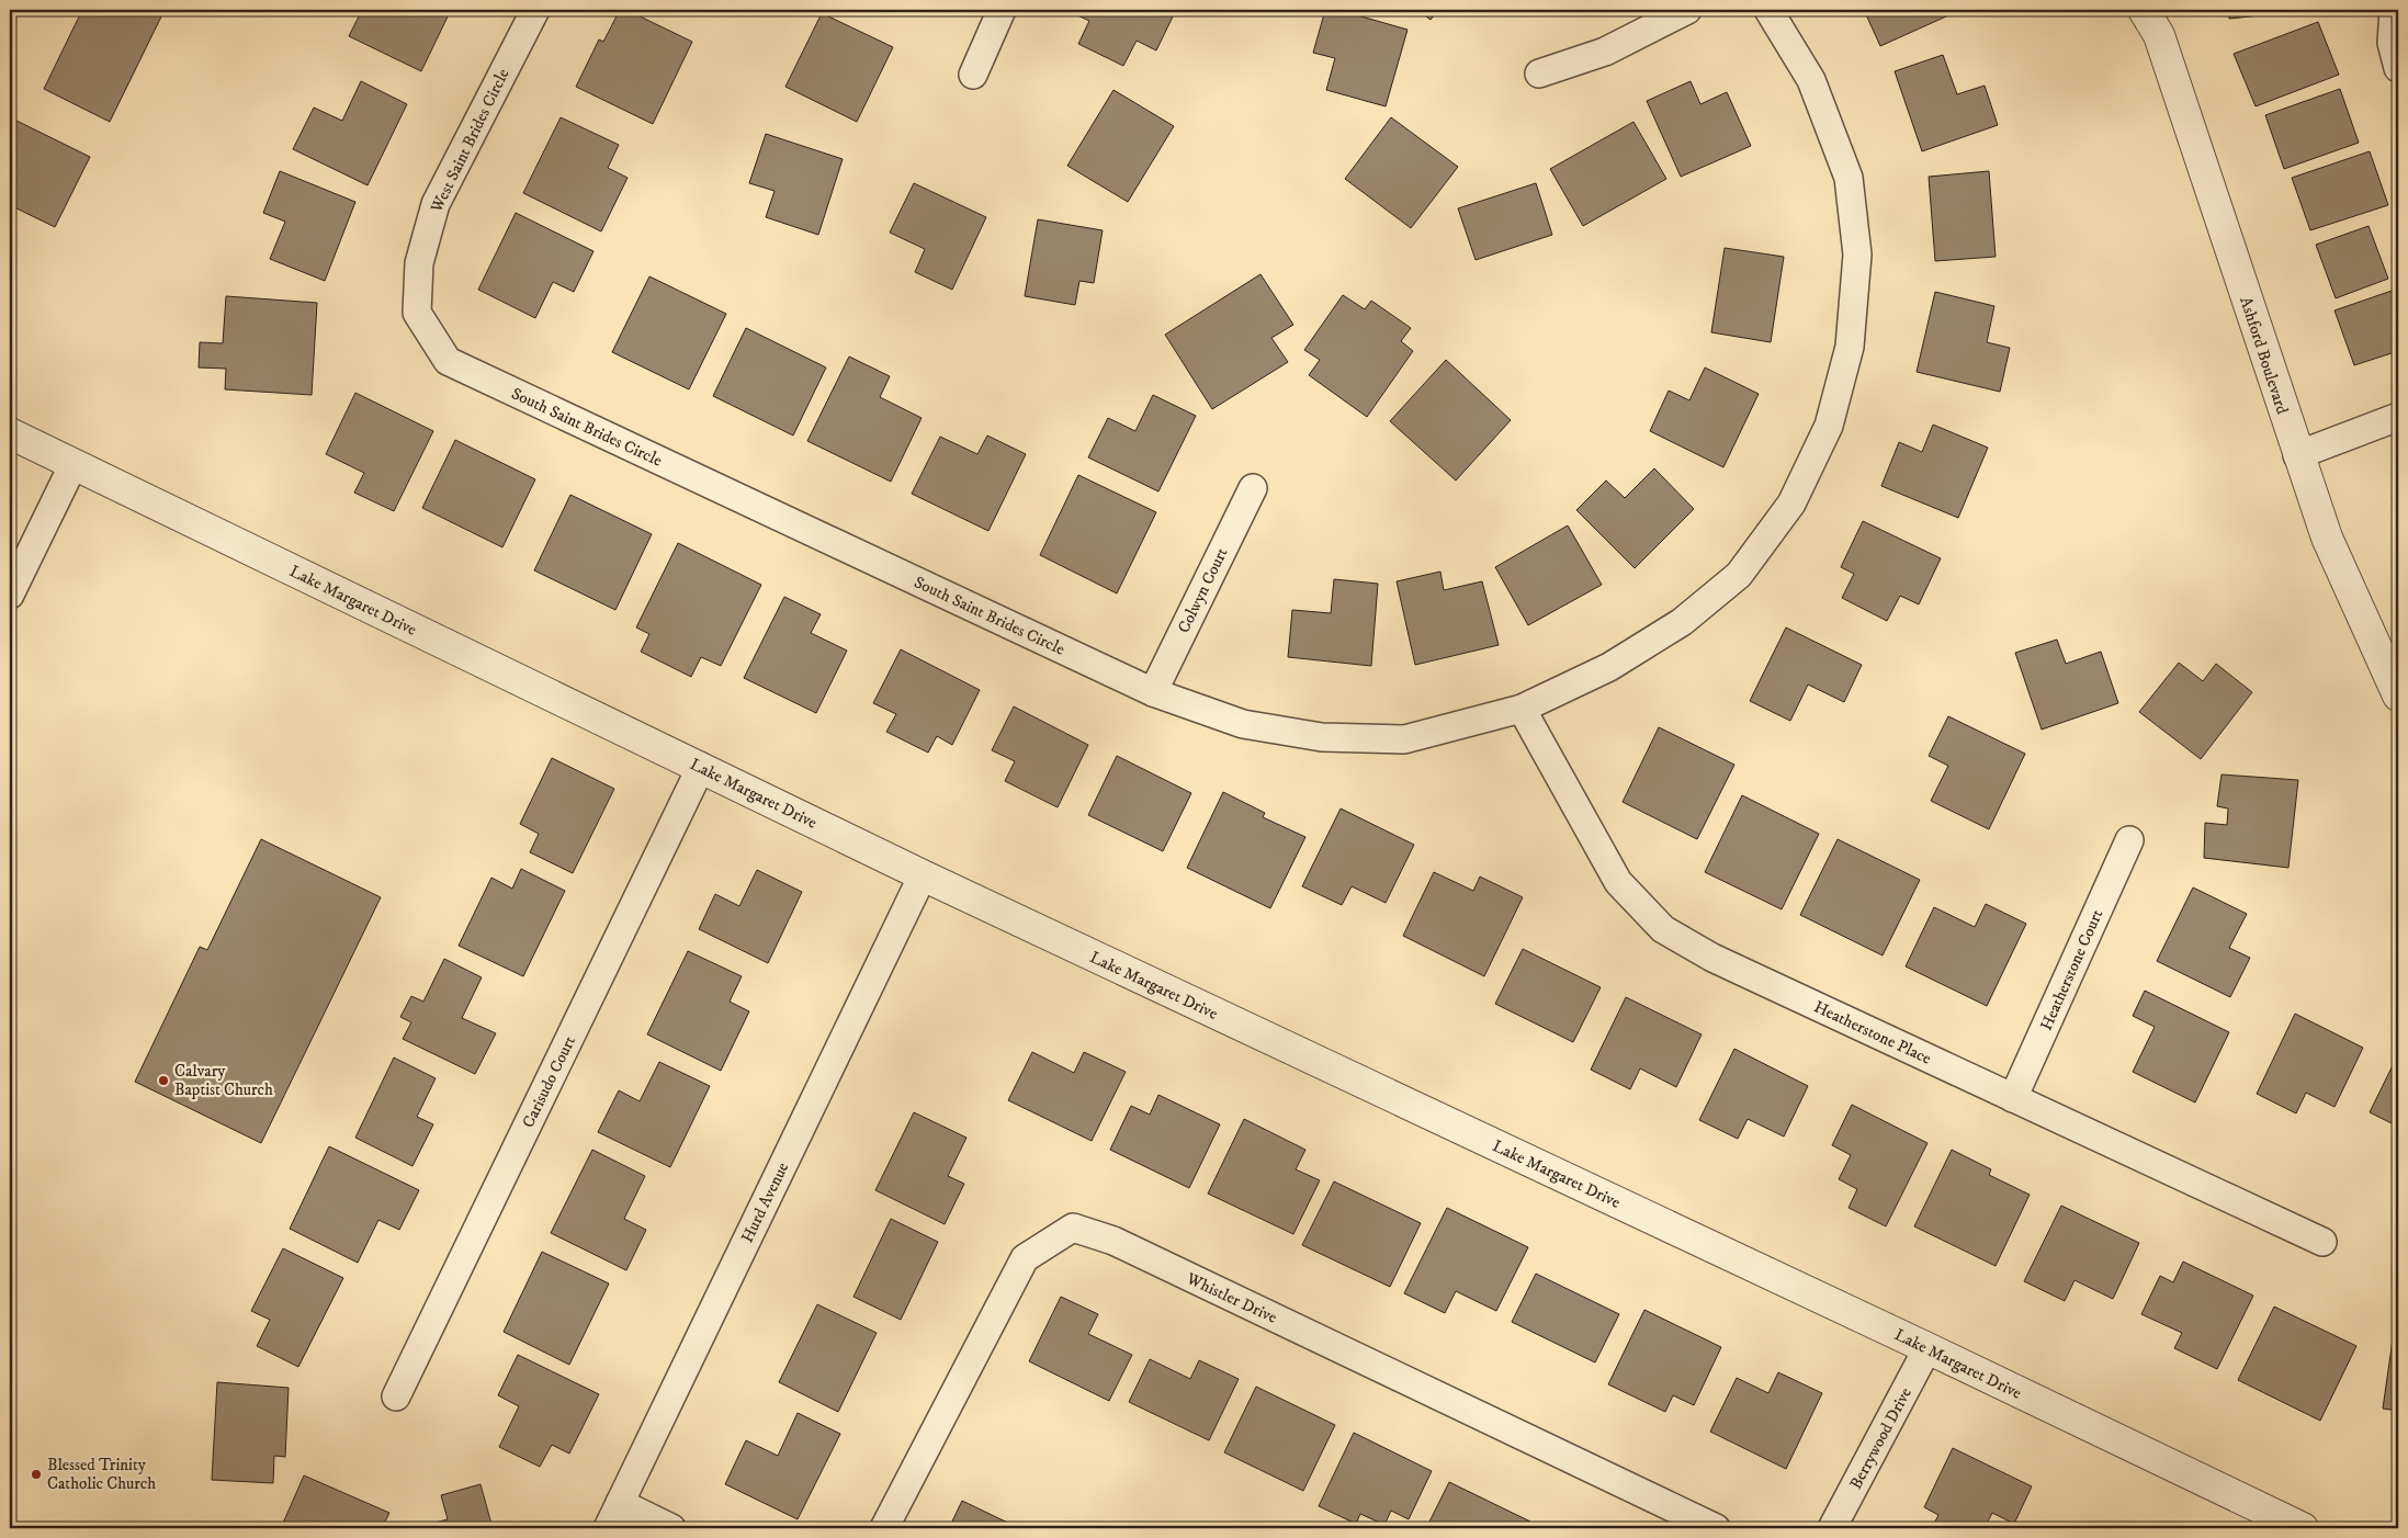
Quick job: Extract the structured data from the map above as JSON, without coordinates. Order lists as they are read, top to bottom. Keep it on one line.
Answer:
{"streets":{"street":["West Saint Brides Circle","Ashford Boulevard","South Saint Brides Circle","Colwyn Court","Lake Margaret Drive","Heatherstone Court","Heatherstone Place","Carisudo Court","Hurd Avenue","Whistler Drive","Berrywood Drive"]},"crossings":[["West Saint Brides Circle","South Saint Brides Circle"],["South Saint Brides Circle","Colwyn Court"],["South Saint Brides Circle","Heatherstone Place"],["Lake Margaret Drive","Carisudo Court"],["Lake Margaret Drive","Hurd Avenue"],["Lake Margaret Drive","Berrywood Drive"],["Heatherstone Court","Heatherstone Place"]],"places":["Calvary Baptist Church","Blessed Trinity Catholic Church"]}
